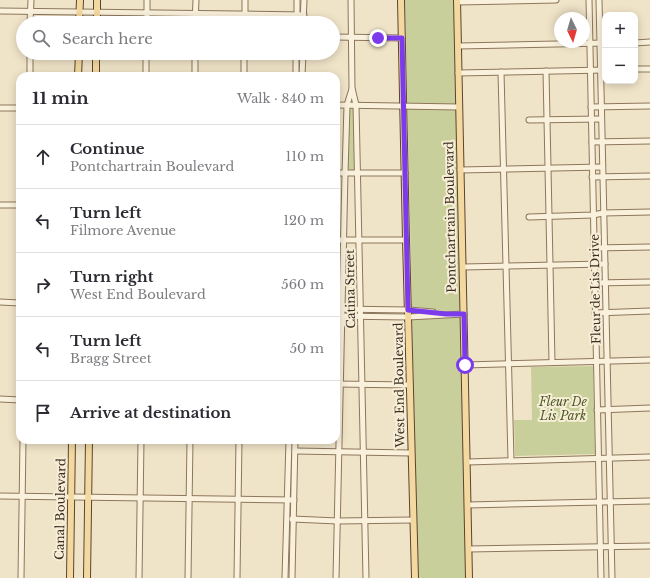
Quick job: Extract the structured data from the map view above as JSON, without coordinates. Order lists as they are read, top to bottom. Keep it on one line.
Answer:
{"streets":{"main road":["Pontchartrain Boulevard","West End Boulevard","Canal Boulevard"],"street":["Catina Street","Fleur de Lis Drive"]},"parks":["Fleur De Lis Park"],"north":"bottom","page":{"map_buttons":["+","−"],"search":"Search here","heading":["11 min","Walk · 840 m"],"list":[["Continue","Pontchartrain Boulevard","110 m"],["Turn left","Filmore Avenue","120 m"],["Turn right","West End Boulevard","560 m"],["Turn left","Bragg Street","50 m"],"Arrive at destination"]}}
